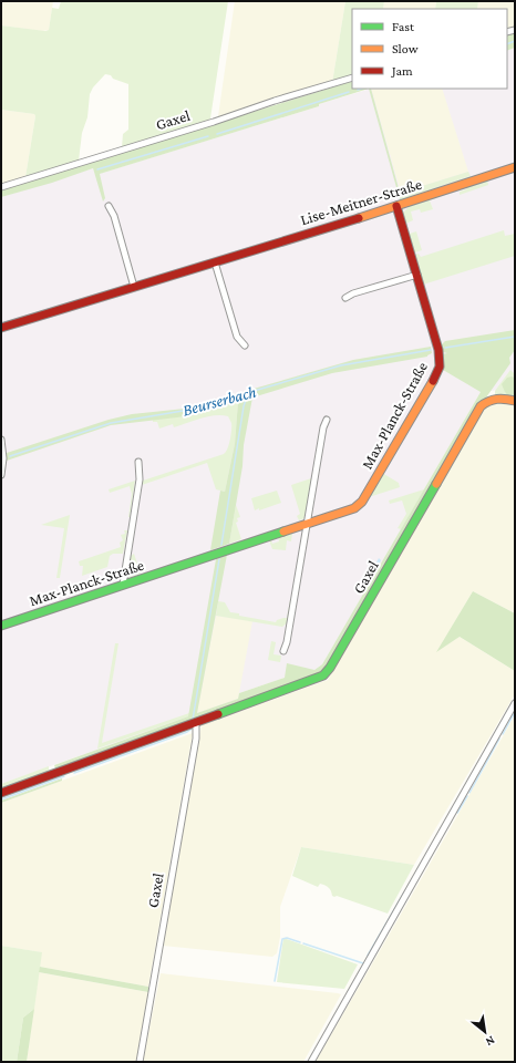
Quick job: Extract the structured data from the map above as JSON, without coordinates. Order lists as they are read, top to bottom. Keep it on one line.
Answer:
{"streets":{"street":["Gaxel","Lise-Meitner-Straße","Max-Planck-Straße"]},"crossings":[["Lise-Meitner-Straße","Max-Planck-Straße"]],"water":["Beurserbach"],"legend":["Fast","Slow","Jam"],"north":"bottom right"}
